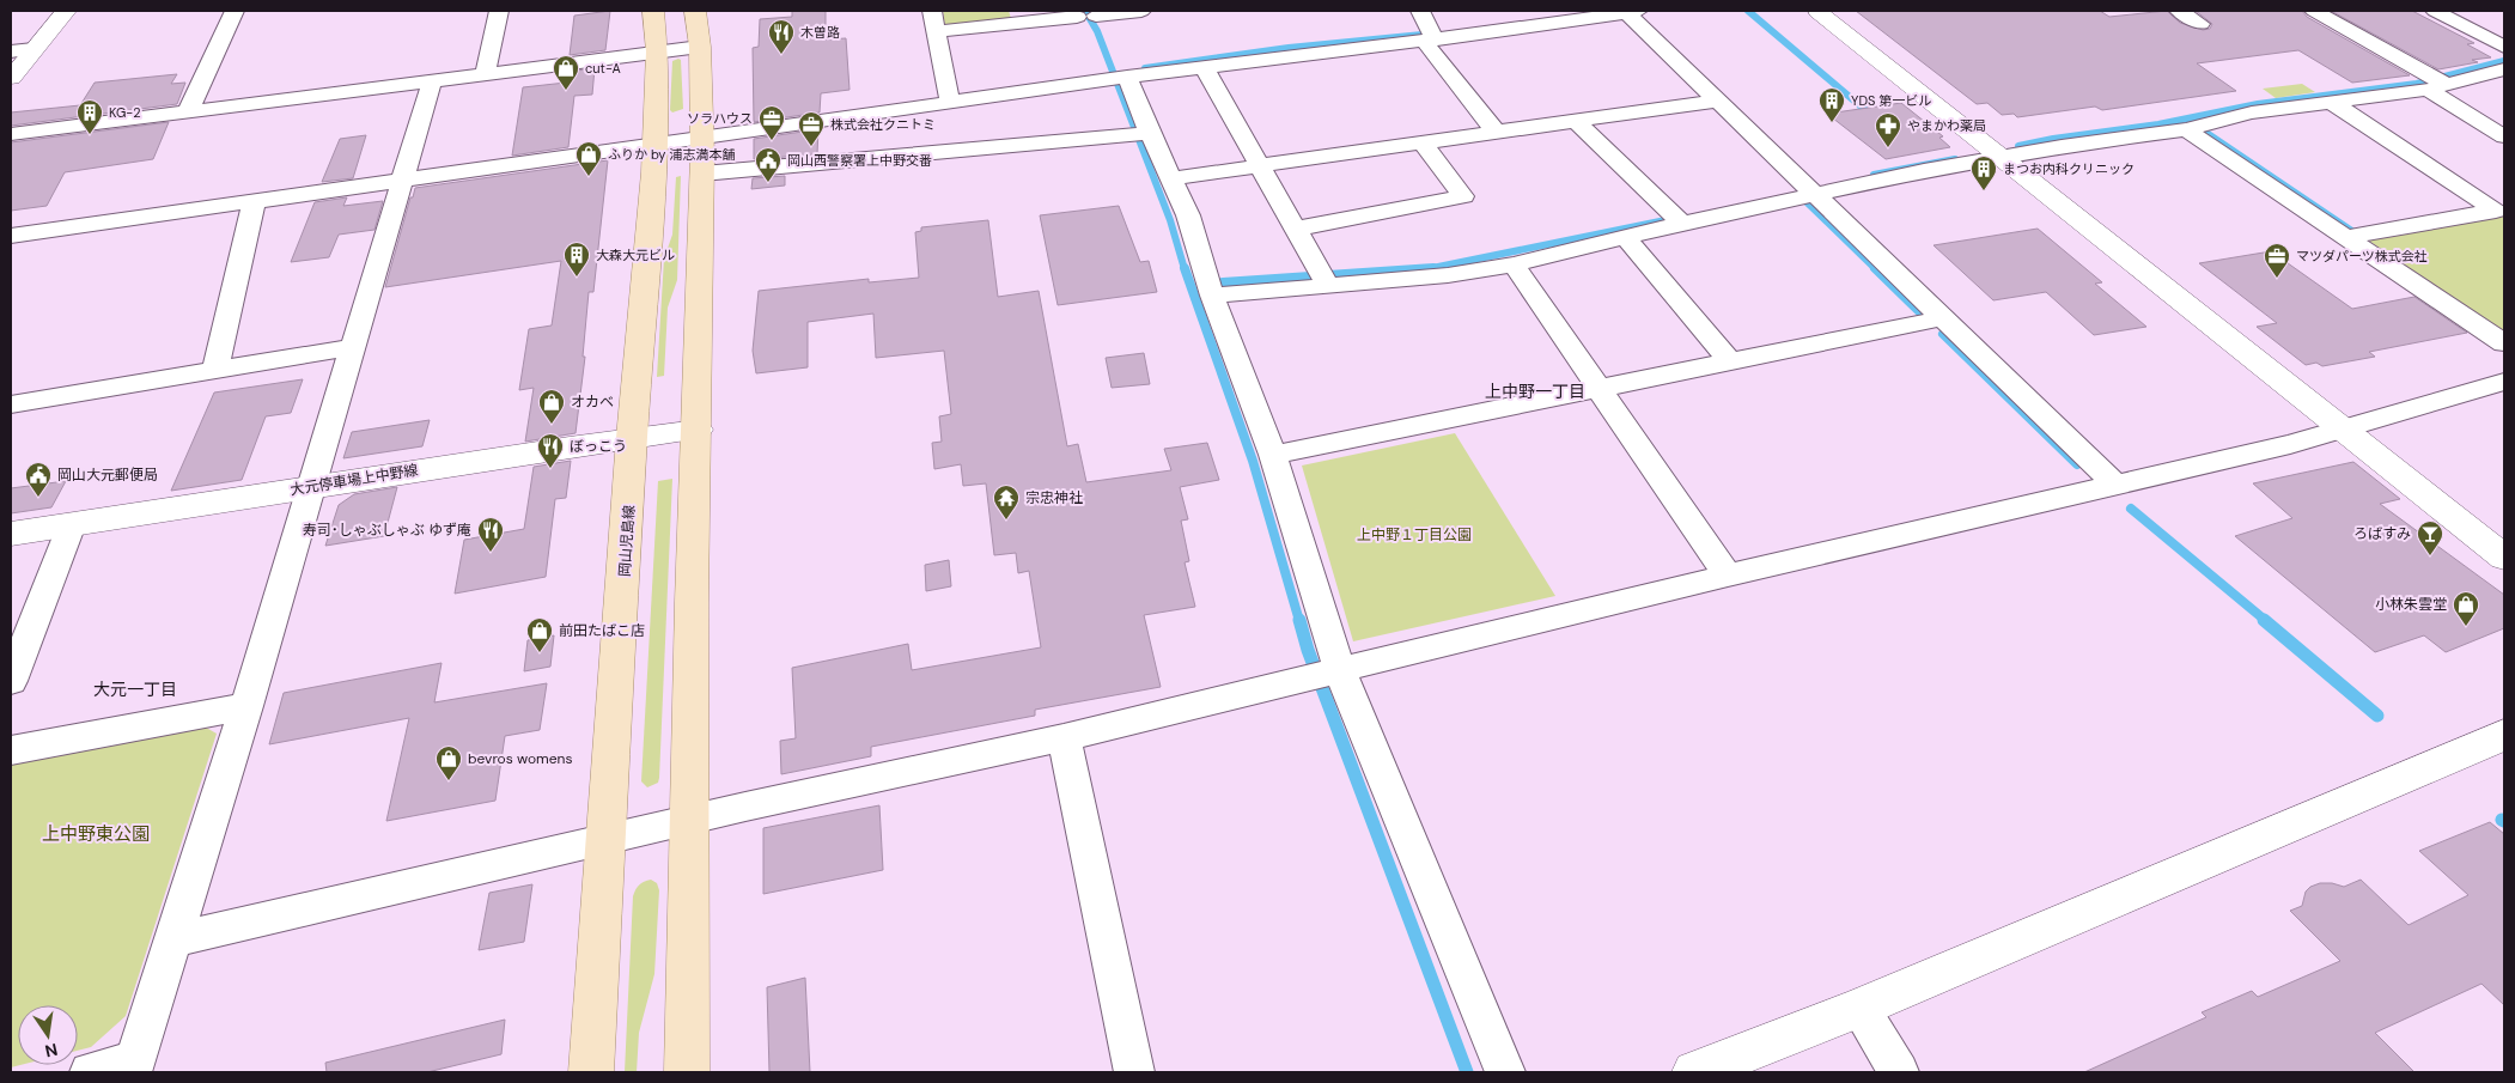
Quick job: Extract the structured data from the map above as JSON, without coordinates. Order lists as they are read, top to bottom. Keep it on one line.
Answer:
{"streets":{"main road":["岡山児島線"],"street":["大元停車場上中野線"]},"crossings":[["大元停車場上中野線","岡山児島線"]],"districts":["上中野一丁目","大元一丁目"],"parks":["上中野１丁目公園","上中野東公園"],"places":{"restaurant":["木曽路","ぼっこう","寿司･しゃぶしゃぶ ゆず庵"],"shop":["cut-A","ふりか by 浦志満本舗","オカベ","小林朱雲堂","前田たばこ店","bevros womens"],"building":["YDS 第一ビル","KG-2","まつお内科クリニック","大森大元ビル"],"office":["ソラハウス","株式会社クニトミ","マツダパーツ株式会社"],"pharmacy":["やまかわ薬局"],"public building":["岡山西警察署上中野交番","岡山大元郵便局"],"temple":["宗忠神社"],"bar":["ろばすみ"]},"north":"bottom"}
